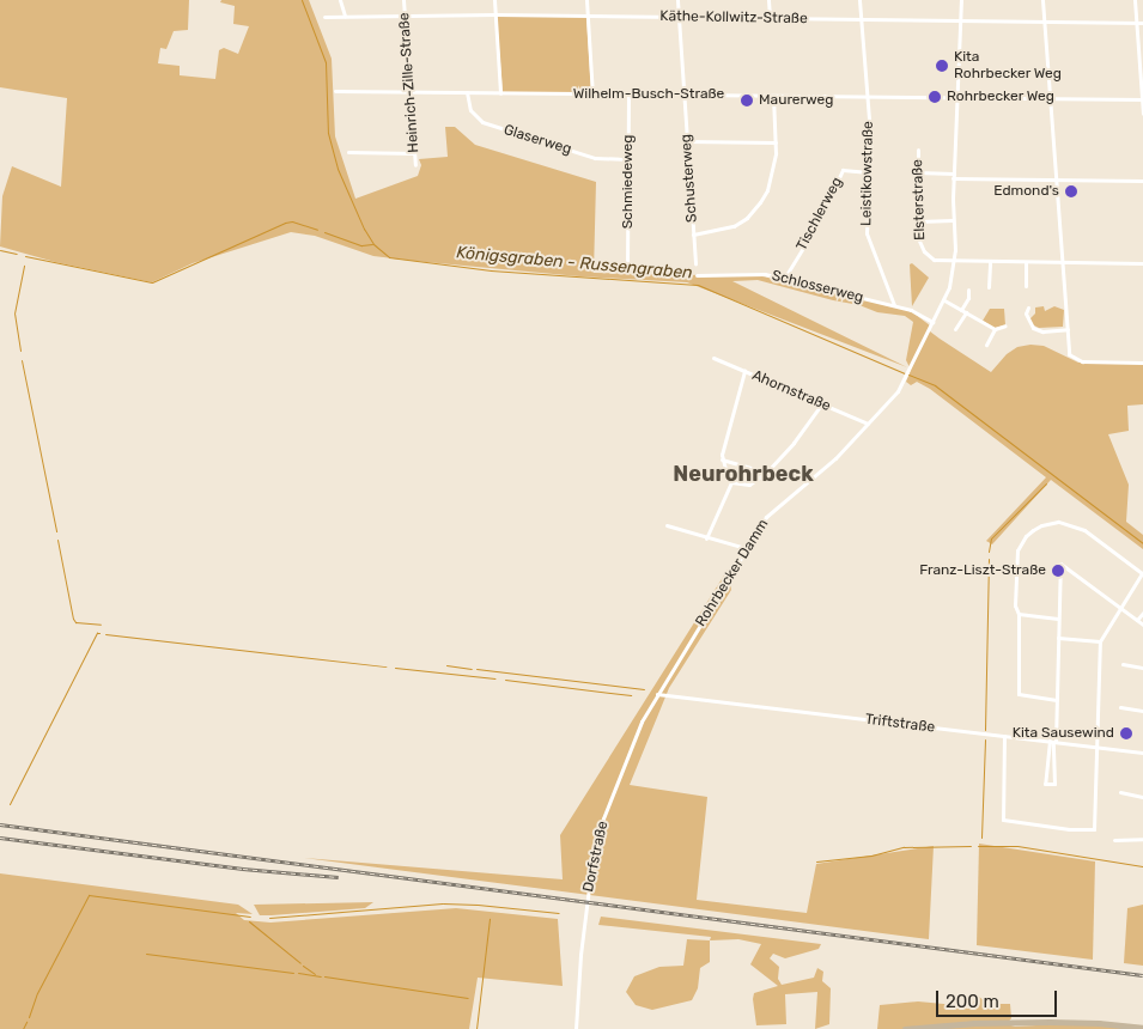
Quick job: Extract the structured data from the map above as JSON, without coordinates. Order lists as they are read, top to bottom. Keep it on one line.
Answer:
{"streets":{"street":["Käthe-Kollwitz-Straße","Heinrich-Zille-Straße","Wilhelm-Busch-Straße","Glaserweg","Leistikowstraße","Schusterweg","Schmiedeweg","Elsterstraße","Tischlerweg","Schlosserweg","Ahornstraße","Rohrbecker Damm","Triftstraße","Dorfstraße"]},"crossings":[["Käthe-Kollwitz-Straße","Heinrich-Zille-Straße"],["Käthe-Kollwitz-Straße","Leistikowstraße"],["Käthe-Kollwitz-Straße","Schusterweg"],["Heinrich-Zille-Straße","Wilhelm-Busch-Straße"],["Wilhelm-Busch-Straße","Glaserweg"],["Wilhelm-Busch-Straße","Leistikowstraße"],["Wilhelm-Busch-Straße","Schusterweg"],["Wilhelm-Busch-Straße","Schmiedeweg"],["Glaserweg","Schmiedeweg"],["Leistikowstraße","Tischlerweg"],["Leistikowstraße","Schlosserweg"],["Tischlerweg","Schlosserweg"],["Schlosserweg","Rohrbecker Damm"],["Ahornstraße","Rohrbecker Damm"],["Rohrbecker Damm","Triftstraße"],["Rohrbecker Damm","Dorfstraße"],["Triftstraße","Dorfstraße"]],"districts":["Neurohrbeck"],"water":["Königsgraben - Russengraben"],"places":["Kita Rohrbecker Weg","Rohrbecker Weg","Maurerweg","Edmond's","Franz-Liszt-Straße","Kita Sausewind"],"scale_bar":"200 m"}
